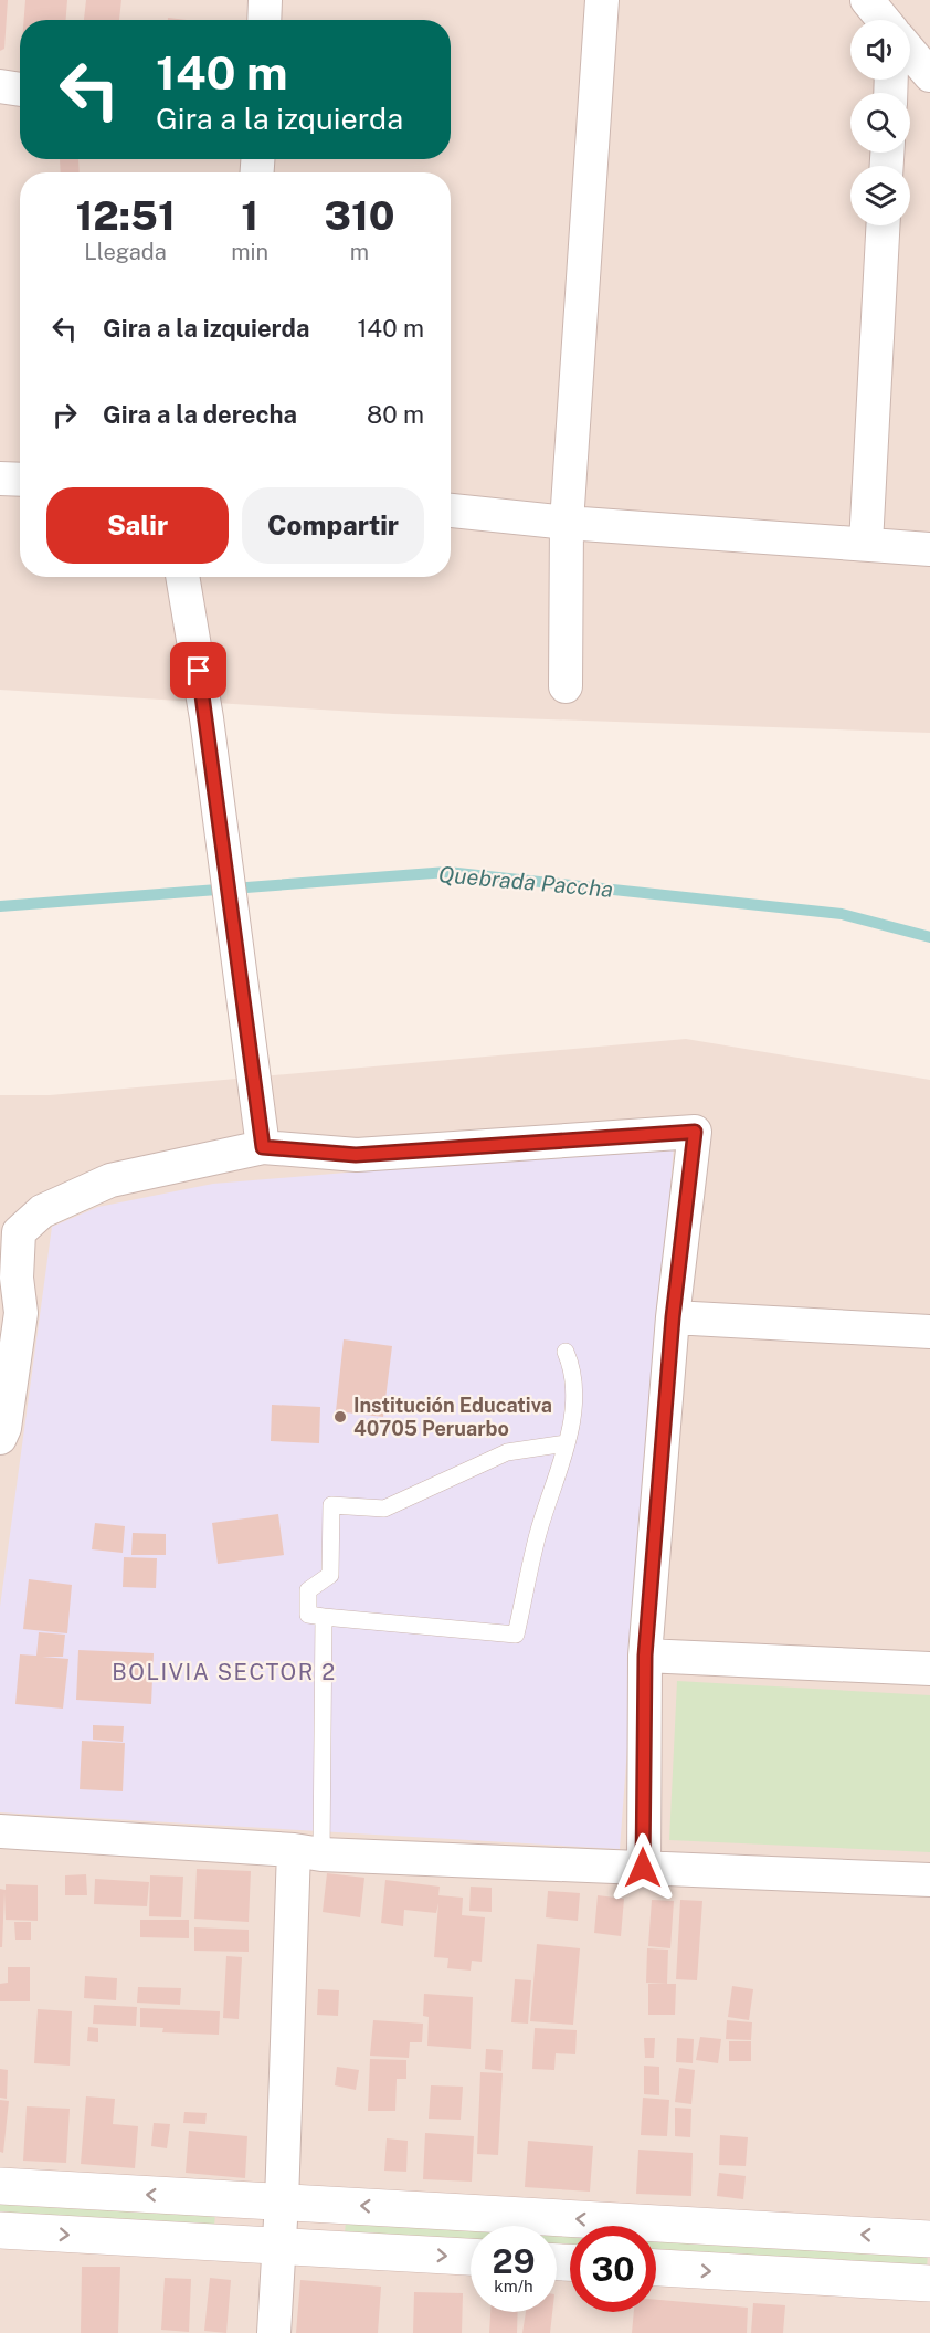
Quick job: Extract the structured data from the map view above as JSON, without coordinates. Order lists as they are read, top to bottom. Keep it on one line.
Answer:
{"districts":["BOLIVIA SECTOR 2"],"water":["Quebrada Paccha"],"places":["Institución Educativa 40705 Peruarbo"],"page":{"turn":["140 m","Gira a la izquierda"],"eta":["12:51","Llegada","1","min","310","m"],"list":[{"name":"Gira a la izquierda","value":"140 m"},{"name":"Gira a la derecha","value":"80 m"}],"buttons":["Salir","Compartir"],"speed":"29 km/h","limit":"30"}}
